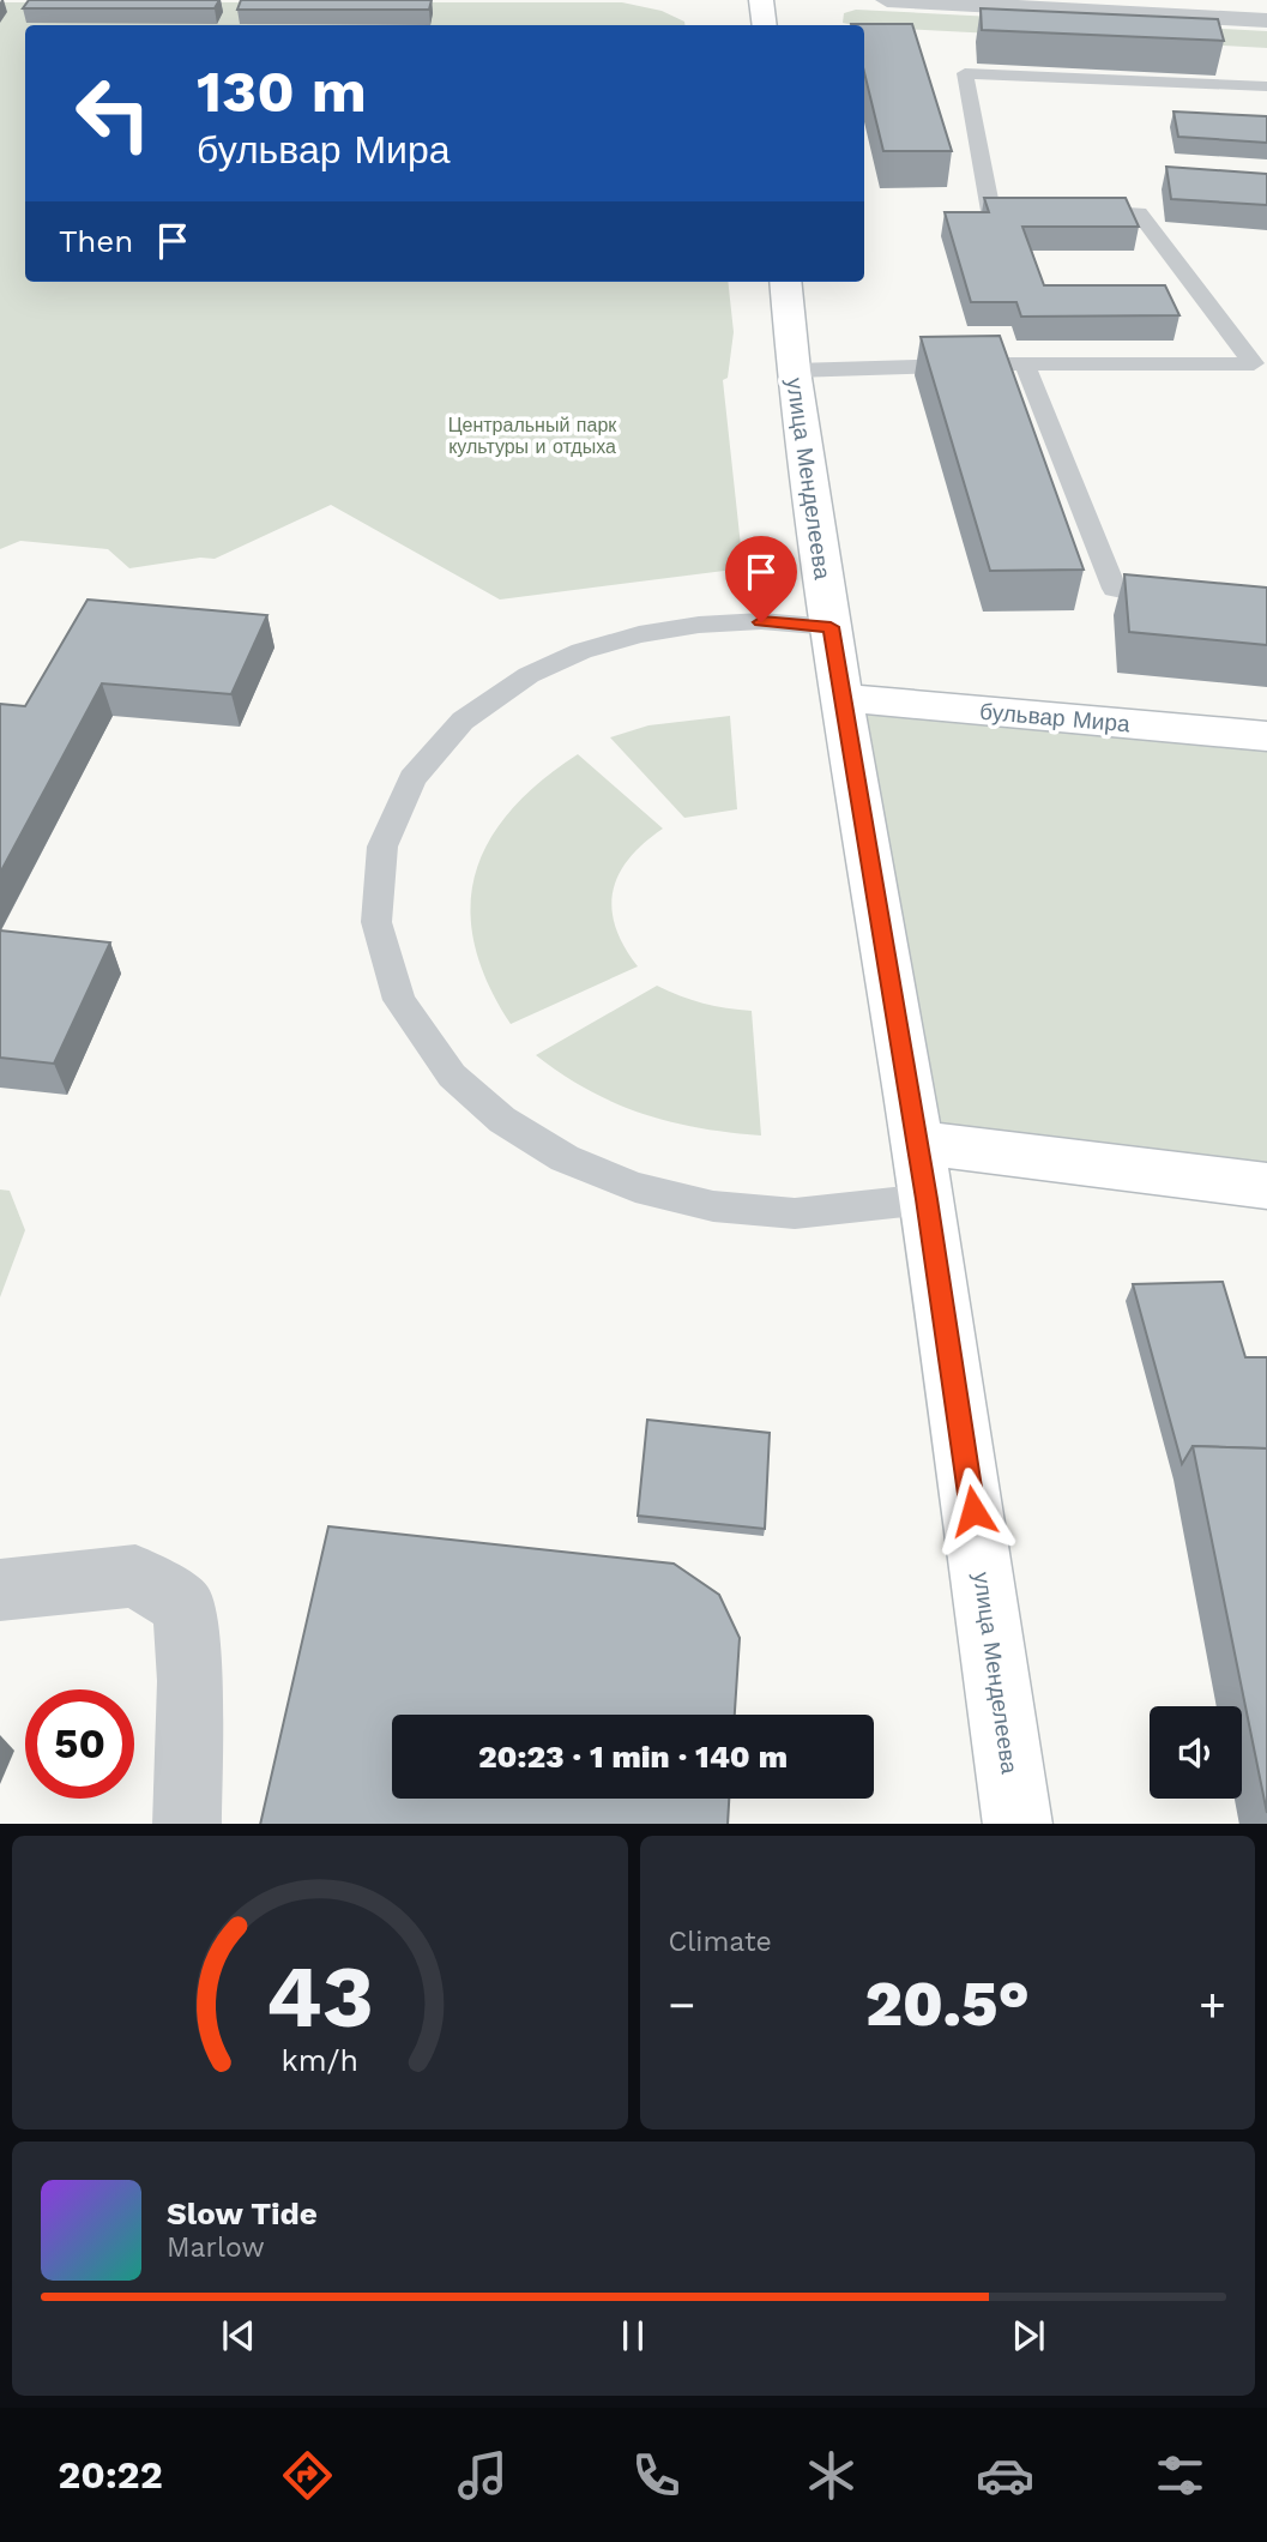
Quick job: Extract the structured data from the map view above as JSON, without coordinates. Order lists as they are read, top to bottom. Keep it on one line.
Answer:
{"streets":{"main road":["улица Менделеева","бульвар Мира"]},"crossings":[["улица Менделеева","бульвар Мира"]],"parks":["Центральный парк культуры и отдыха"],"page":{"turn":["130 m","бульвар Мира"],"then":"Then","limit":"50","trip":"20:23 · 1 min · 140 m","tile":"Climate","heat":["−","20.5°","+"],"song":["Slow Tide","Marlow"],"tabs":"20:22","gauge":["43","km/h"]}}
